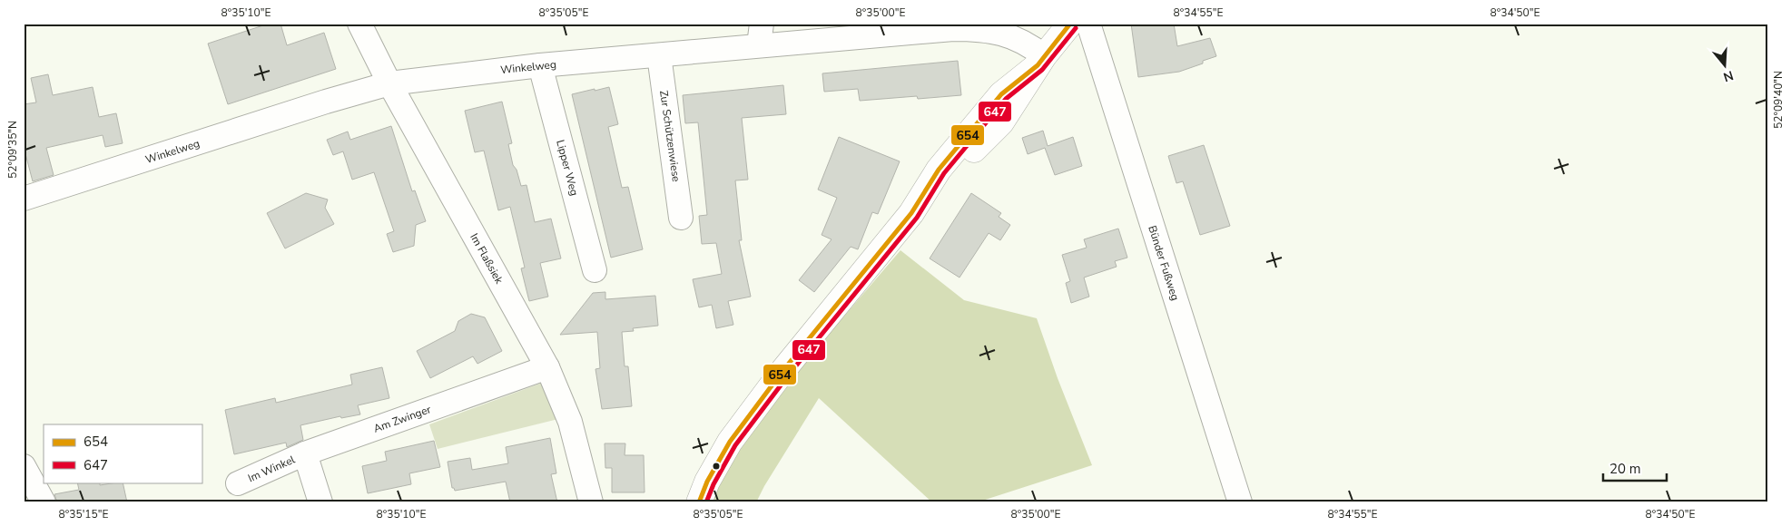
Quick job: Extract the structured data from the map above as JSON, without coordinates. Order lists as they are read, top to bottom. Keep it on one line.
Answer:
{"streets":{"street":["Winkelweg","Zur Schützenwiese","Lipper Weg","Im Flaßsiek","Bünder Fußweg","Am Zwinger","Im Winkel"]},"crossings":[["Winkelweg","Zur Schützenwiese"],["Winkelweg","Lipper Weg"],["Winkelweg","Im Flaßsiek"],["Im Flaßsiek","Am Zwinger"],["Am Zwinger","Im Winkel"]],"lines":["transit line 654","transit line 647"],"legend":["654","647"],"scale_bar":"20 m","north":"bottom","coordinates":["8°35'10\"E","8°35'05\"E","8°35'00\"E","8°34'55\"E","8°34'50\"E","52°09'40\"N","52°09'35\"N","8°35'15\"E"]}
